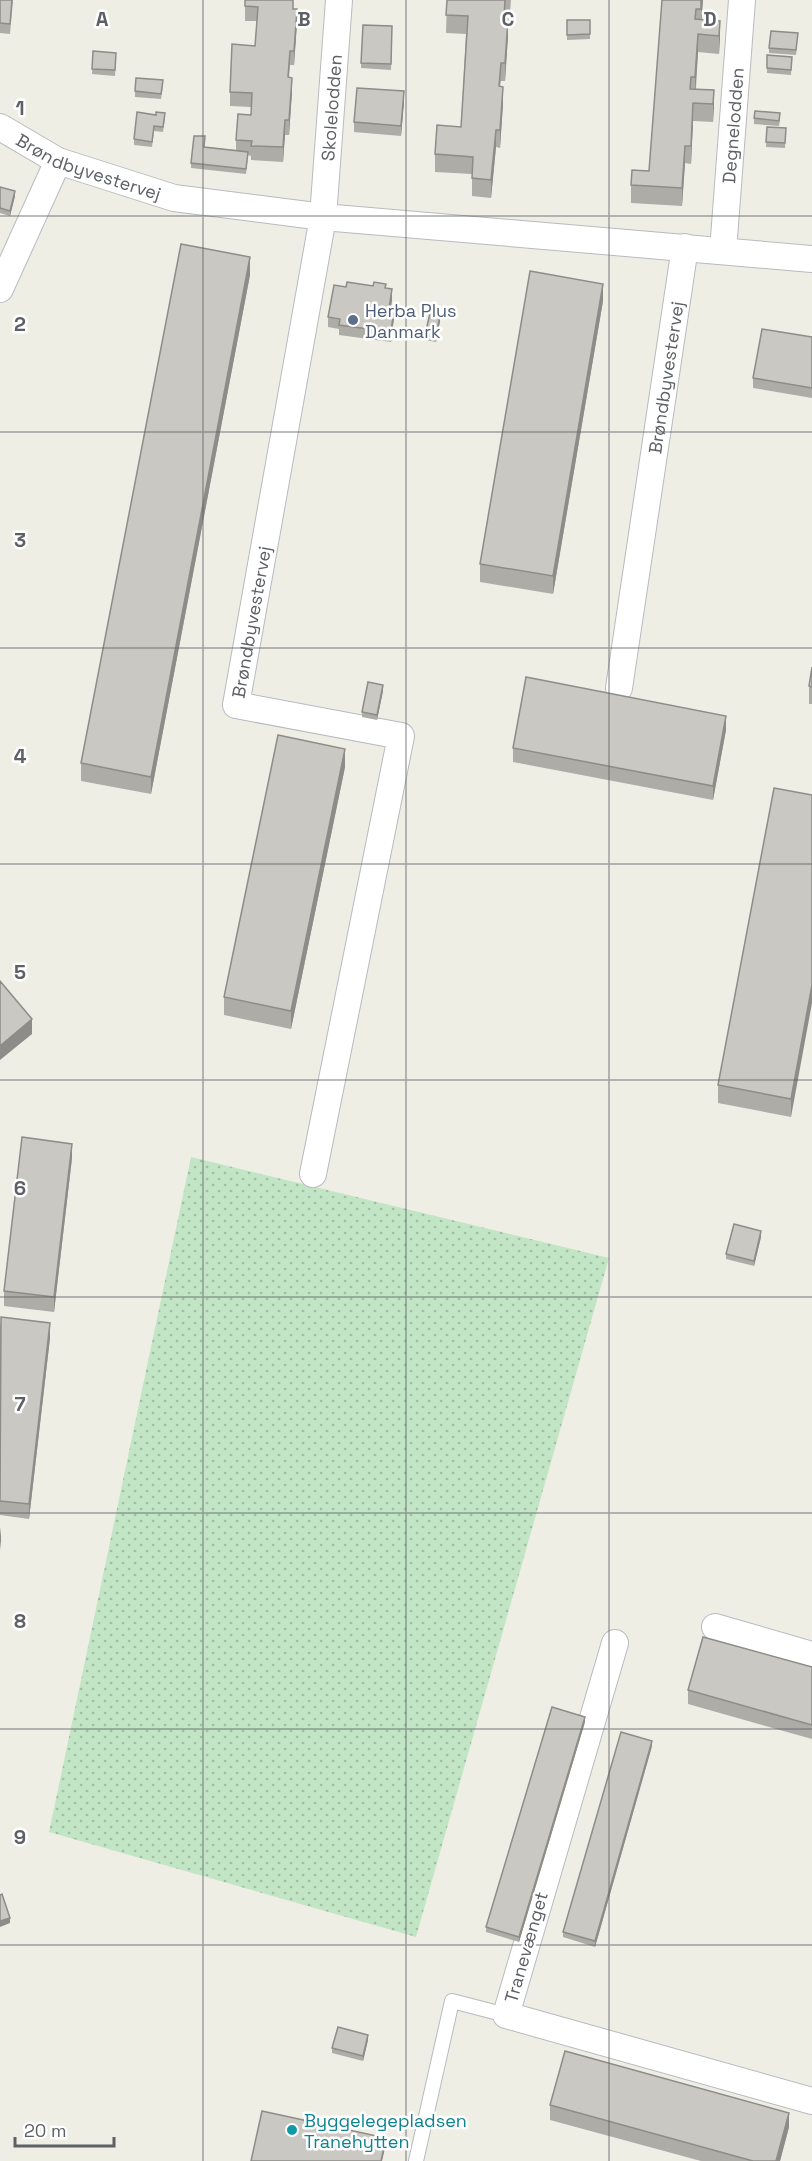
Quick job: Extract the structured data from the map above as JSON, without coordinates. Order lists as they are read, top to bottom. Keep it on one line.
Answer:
{"streets":{"street":["Skolelodden","Degnelodden","Brøndbyvestervej","Tranevænget"]},"crossings":[["Skolelodden","Brøndbyvestervej"],["Degnelodden","Brøndbyvestervej"]],"places":["Herba Plus Danmark","Byggelegepladsen Tranehytten"],"scale_bar":"20 m","grid":{"columns":["A","B","C","D"],"rows":["1","2","3","4","5","6","7","8","9"]}}
